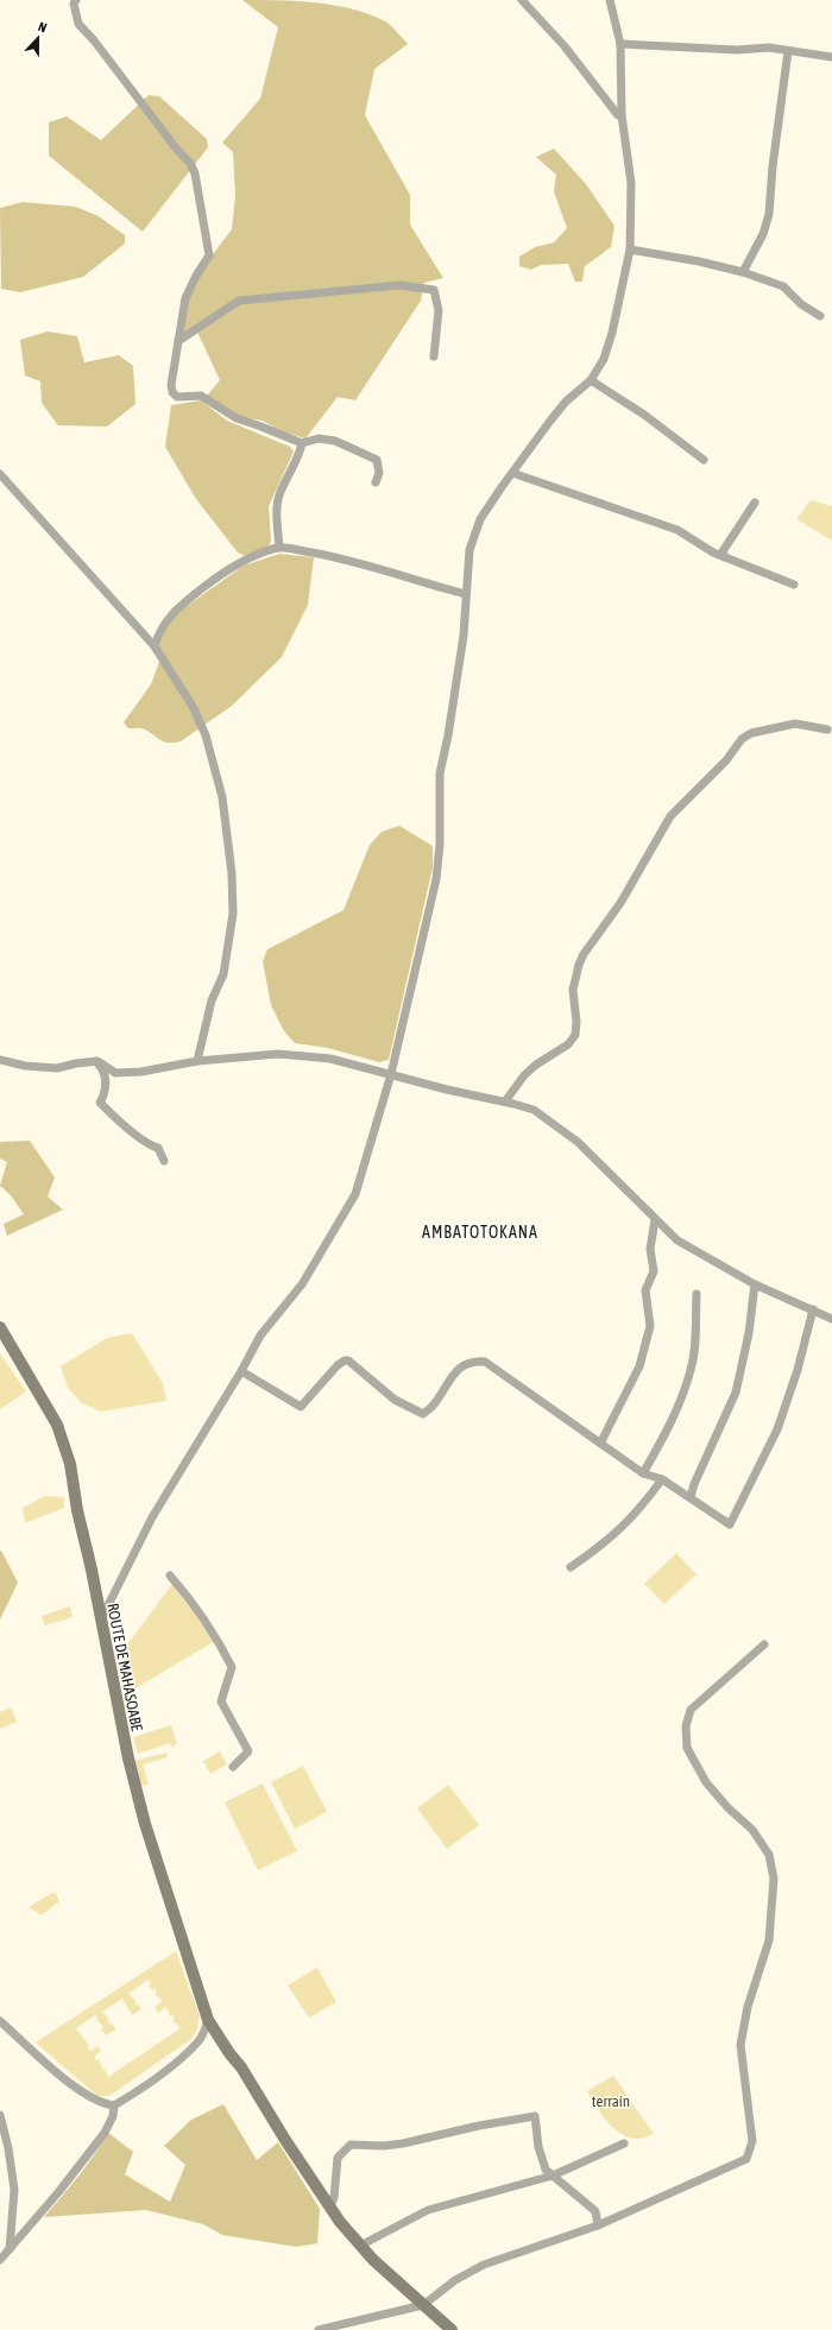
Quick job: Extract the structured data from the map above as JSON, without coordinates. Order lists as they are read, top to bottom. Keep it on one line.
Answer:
{"streets":{"street":["ROUTE DE MAHASOABE"]},"districts":["AMBATOTOKANA"],"parks":["terrain"],"north":"top"}
